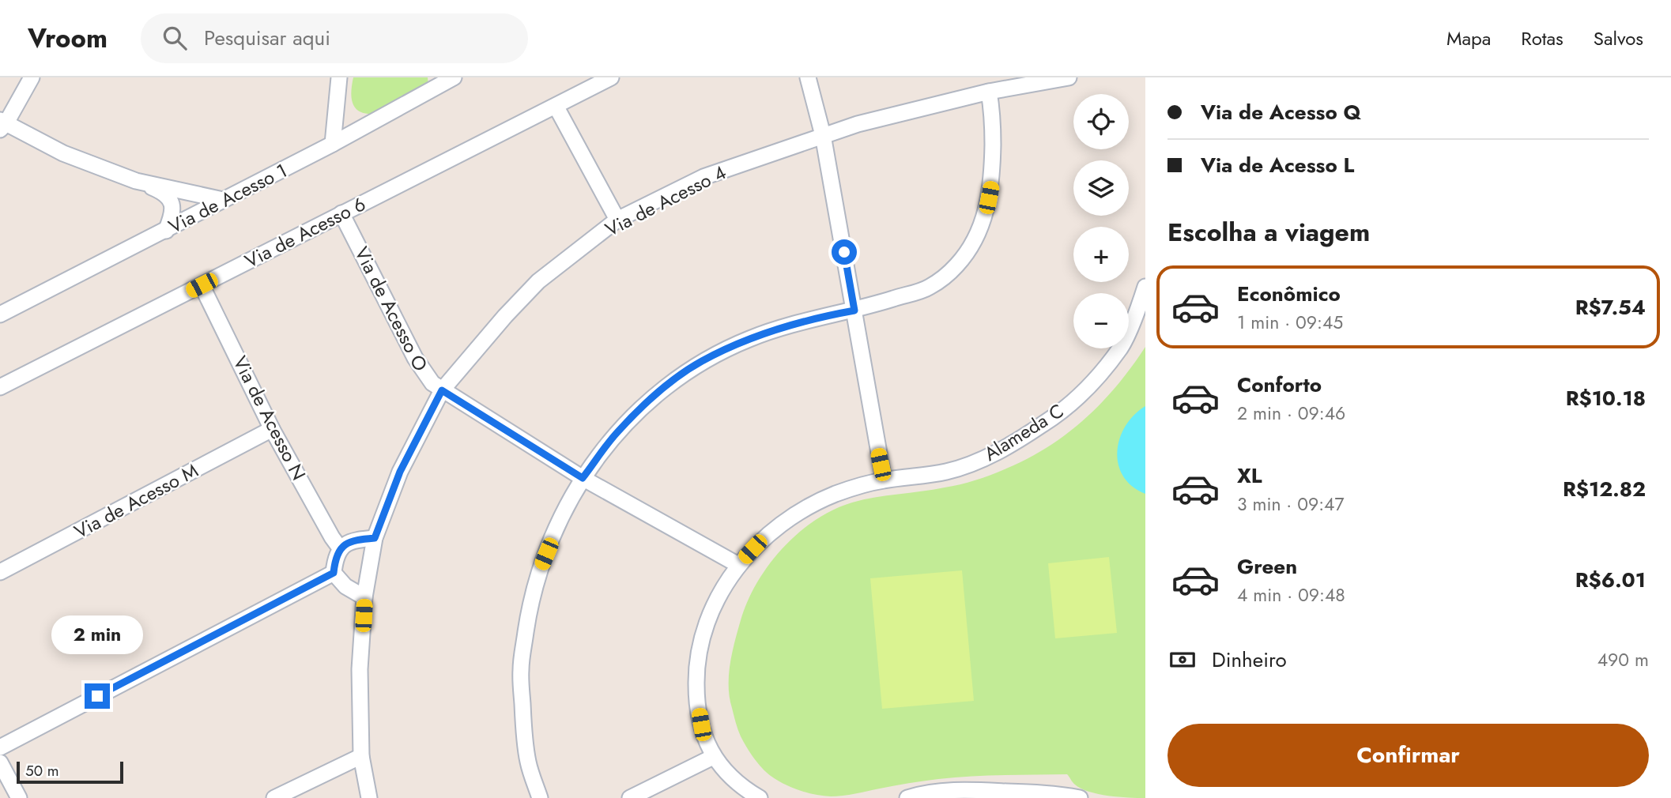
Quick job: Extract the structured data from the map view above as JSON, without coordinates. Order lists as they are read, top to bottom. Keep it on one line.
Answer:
{"streets":{"street":["Via de Acesso 1","Via de Acesso 4","Via de Acesso 6","Via de Acesso O","Via de Acesso N","Alameda C","Via de Acesso M"]},"crossings":[["Via de Acesso 4","Via de Acesso O"],["Via de Acesso 6","Via de Acesso O"],["Via de Acesso 6","Via de Acesso N"],["Via de Acesso O","Alameda C"],["Via de Acesso N","Via de Acesso M"]],"scale_bar":"50 m","page":{"header":"Vroom","search":"Pesquisar aqui","nav":["Mapa","Rotas","Salvos"],"banner":["Via de Acesso Q","Via de Acesso L"],"map_buttons":["+","−"],"heading":"Escolha a viagem","list":[{"name":"Econômico","note":"1 min · 09:45","value":"R$7.54"},{"name":"Conforto","note":"2 min · 09:46","value":"R$10.18"},{"name":"XL","note":"3 min · 09:47","value":"R$12.82"},{"name":"Green","note":"4 min · 09:48","value":"R$6.01"}],"bubble":"2 min","pay":["Dinheiro","490 m"],"buttons":"Confirmar","scale":"50 m"}}
